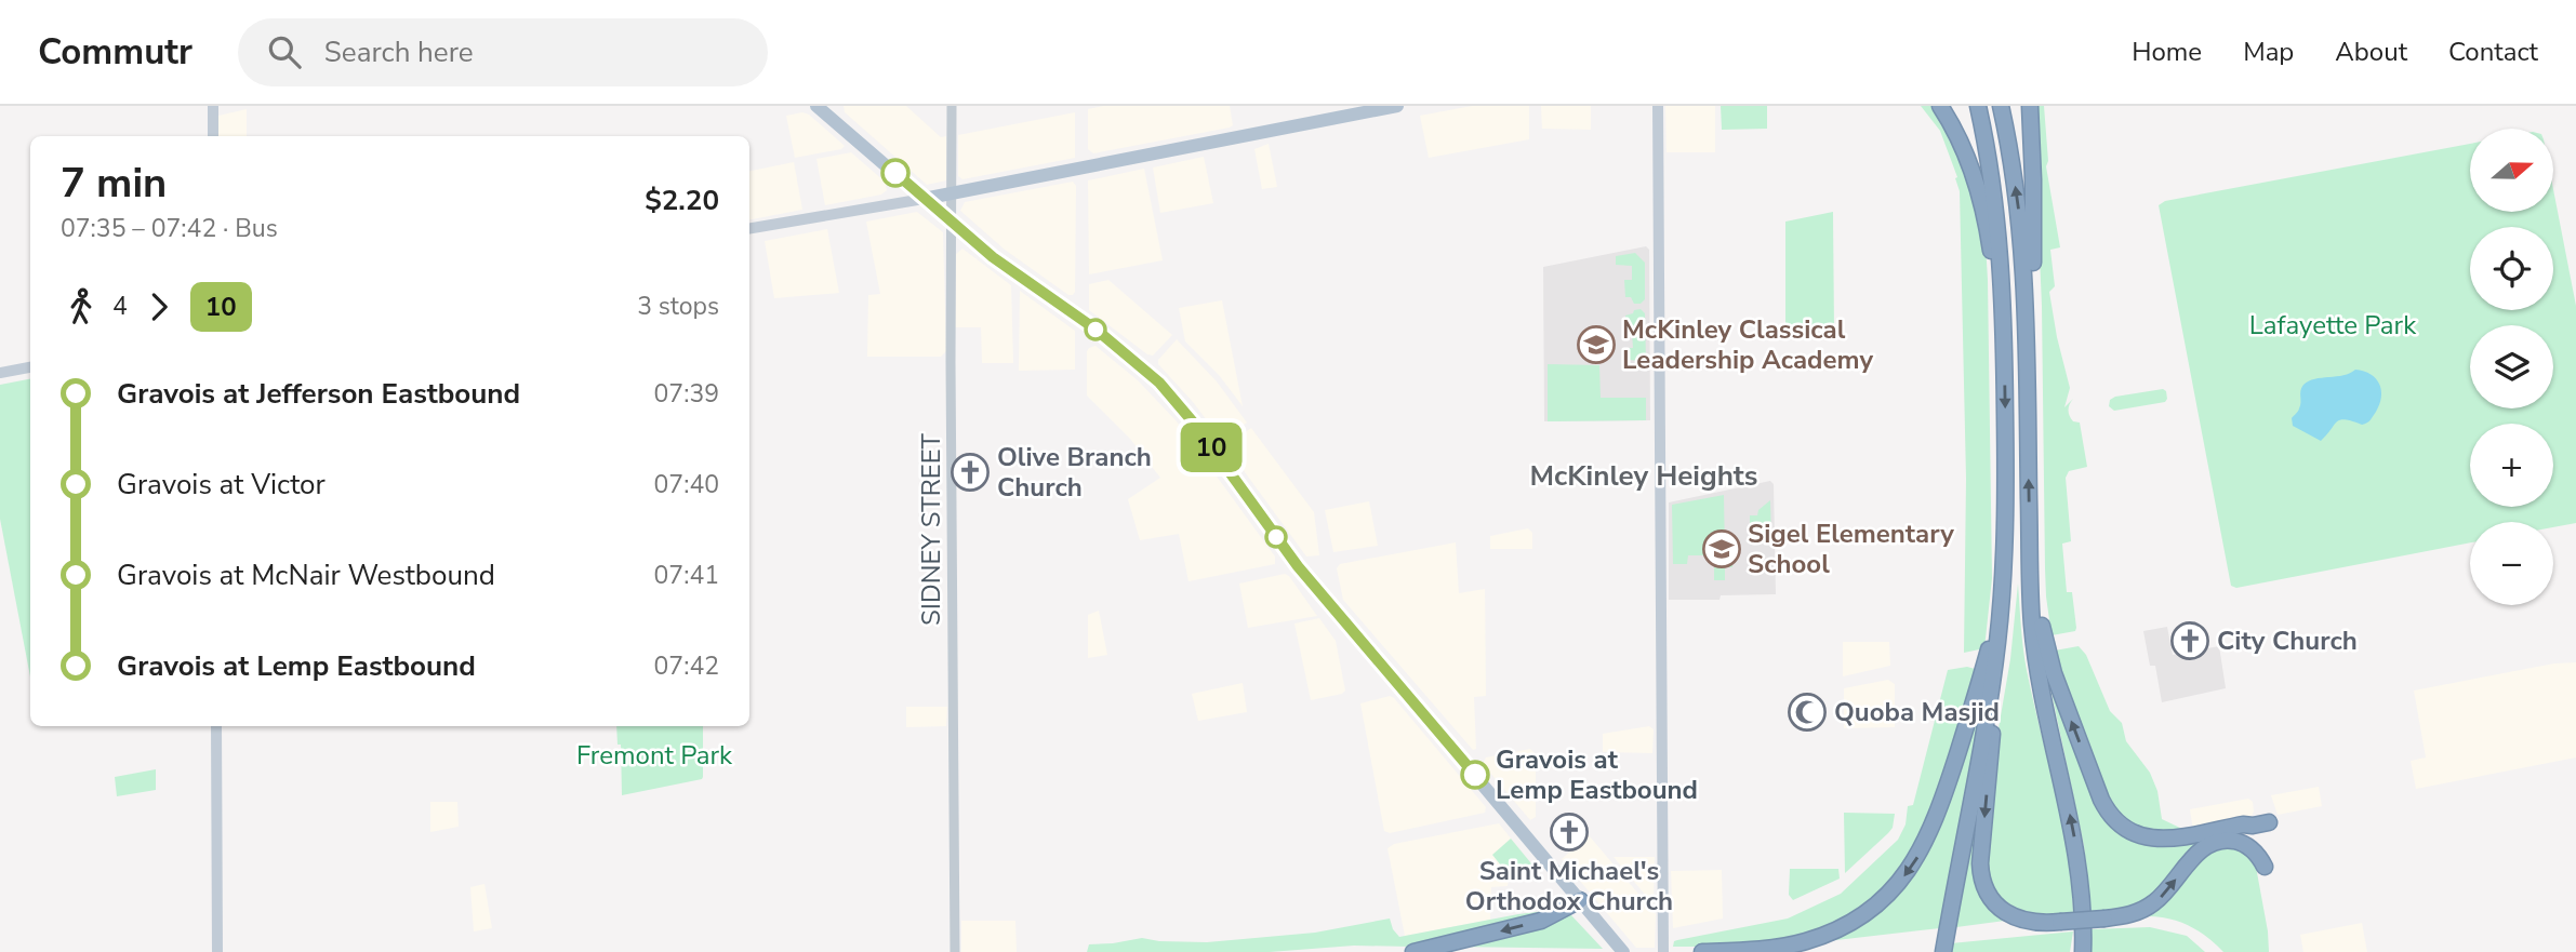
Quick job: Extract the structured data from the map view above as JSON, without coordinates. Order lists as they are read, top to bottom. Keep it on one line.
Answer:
{"streets":{"street":["SIDNEY STREET"]},"districts":["McKinley Heights"],"parks":["Lafayette Park","Fremont Park"],"places":{"school or university":["McKinley Classical Leadership Academy","Sigel Elementary School"],"church":["Olive Branch Church","City Church","Saint Michael's Orthodox Church"],"mosque":["Quoba Masjid"],"other":["Gravois at Lemp Eastbound"]},"lines":["bus line 10"],"north":"right","page":{"header":"Commutr","search":"Search here","nav":["Home","Map","About","Contact"],"on_map":"10","map_buttons":["+","−"],"heading":["7 min","07:35 – 07:42 · Bus","$2.20"],"legs":["4","10","3 stops"],"list":[{"name":"Gravois at Jefferson Eastbound","value":"07:39"},{"name":"Gravois at Victor","value":"07:40"},{"name":"Gravois at McNair Westbound","value":"07:41"},{"name":"Gravois at Lemp Eastbound","value":"07:42"}]}}
